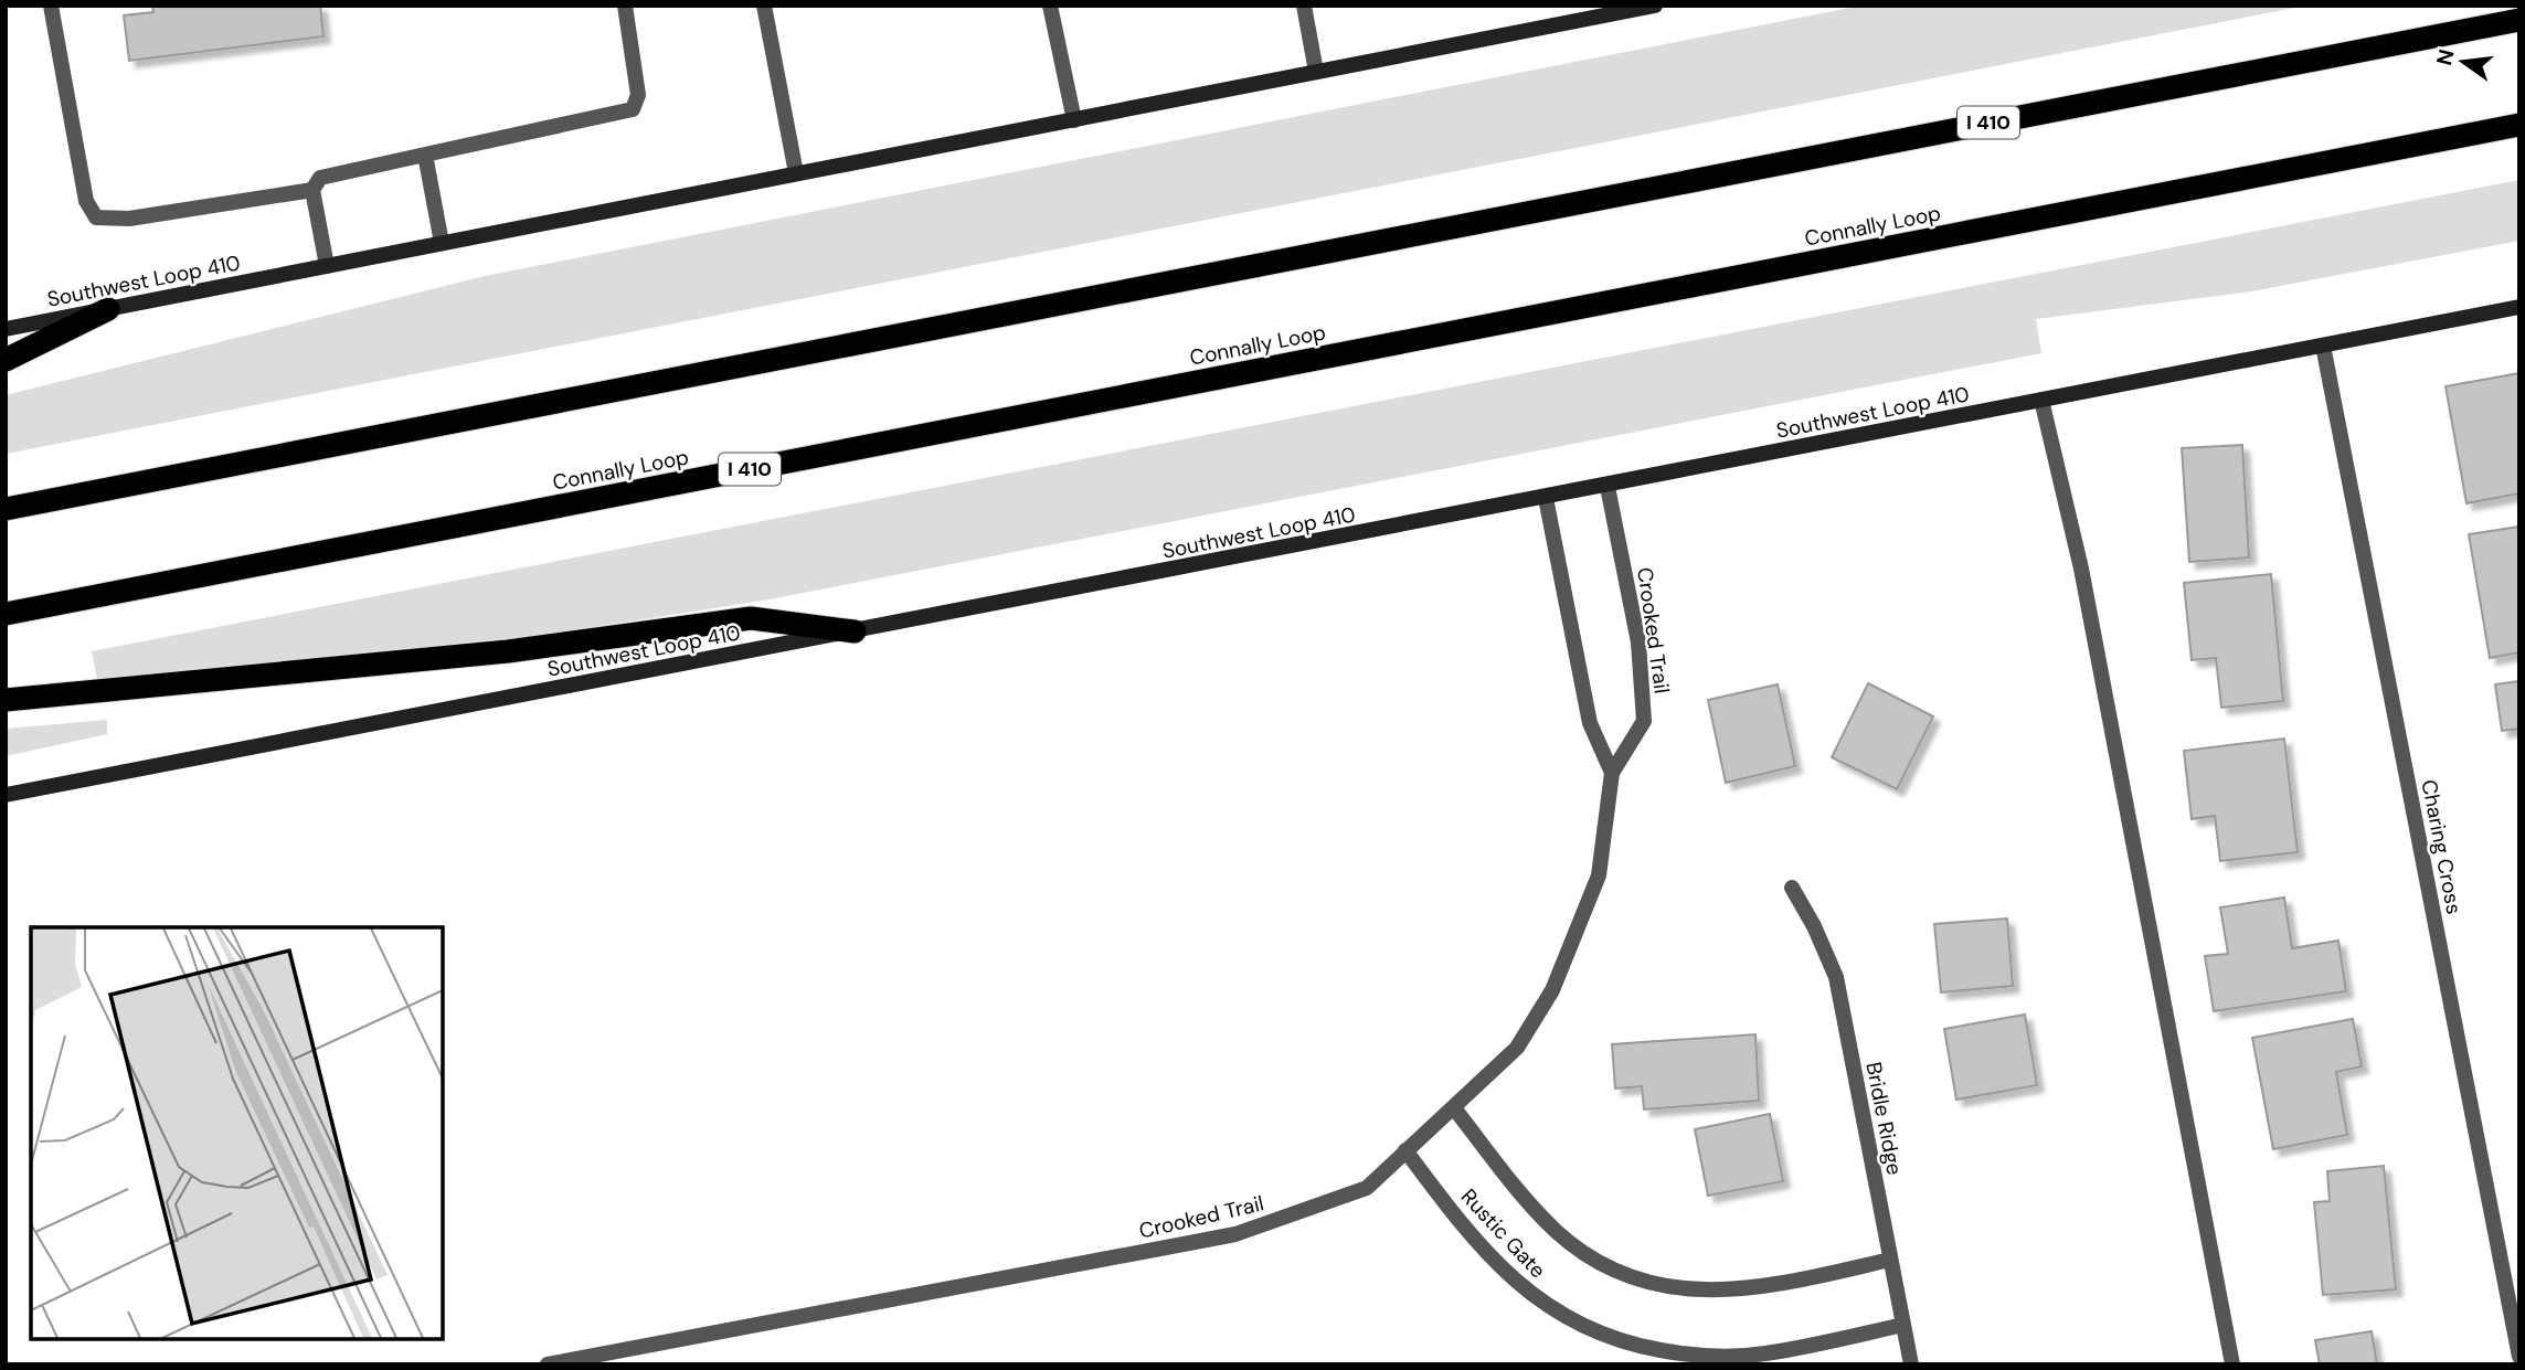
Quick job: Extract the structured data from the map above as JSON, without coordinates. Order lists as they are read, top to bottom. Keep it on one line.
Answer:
{"streets":{"highway":["I 410","Connally Loop"],"main road":["Southwest Loop 410"],"street":["Crooked Trail","Charing Cross","Bridle Ridge","Rustic Gate"]},"crossings":[["Southwest Loop 410","Crooked Trail"],["Southwest Loop 410","Charing Cross"],["Crooked Trail","Rustic Gate"],["Bridle Ridge","Rustic Gate"]],"north":"left"}
